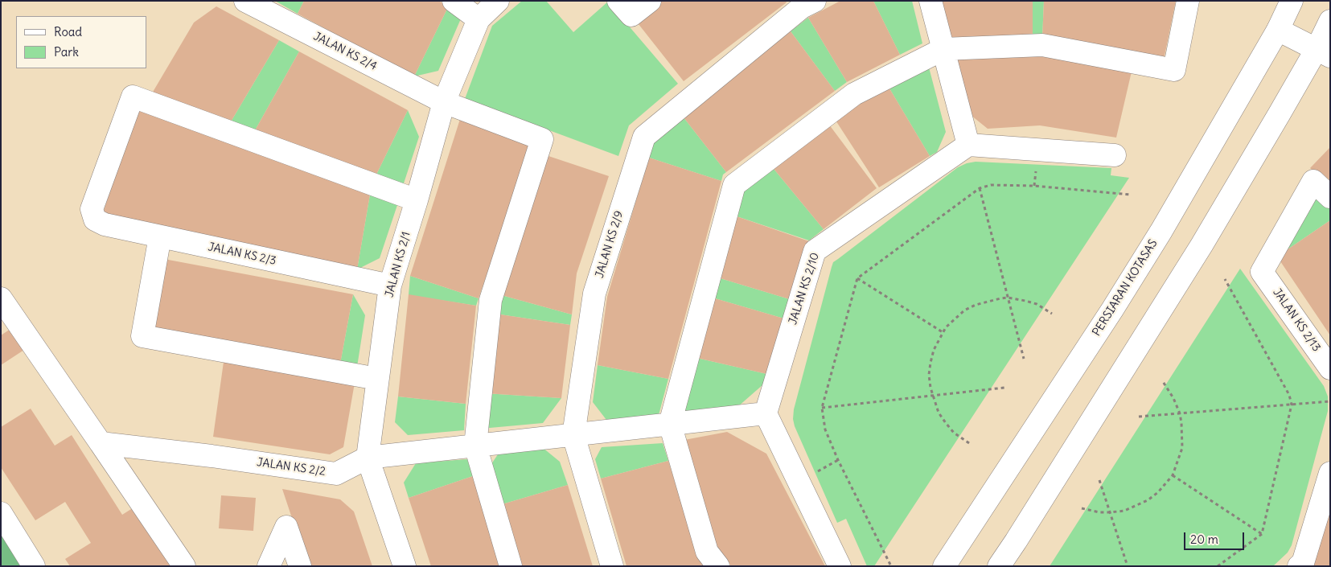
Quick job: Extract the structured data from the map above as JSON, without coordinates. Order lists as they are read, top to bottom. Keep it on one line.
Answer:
{"streets":{"street":["JALAN KS 2/4","JALAN KS 2/9","JALAN KS 2/3","JALAN KS 2/1","PERSIARAN KOTASAS","JALAN KS 2/10","JALAN KS 2/13","JALAN KS 2/2"]},"crossings":[["JALAN KS 2/4","JALAN KS 2/1"],["JALAN KS 2/3","JALAN KS 2/1"],["JALAN KS 2/1","JALAN KS 2/2"]],"legend":["Road","Park"],"scale_bar":"20 m"}
